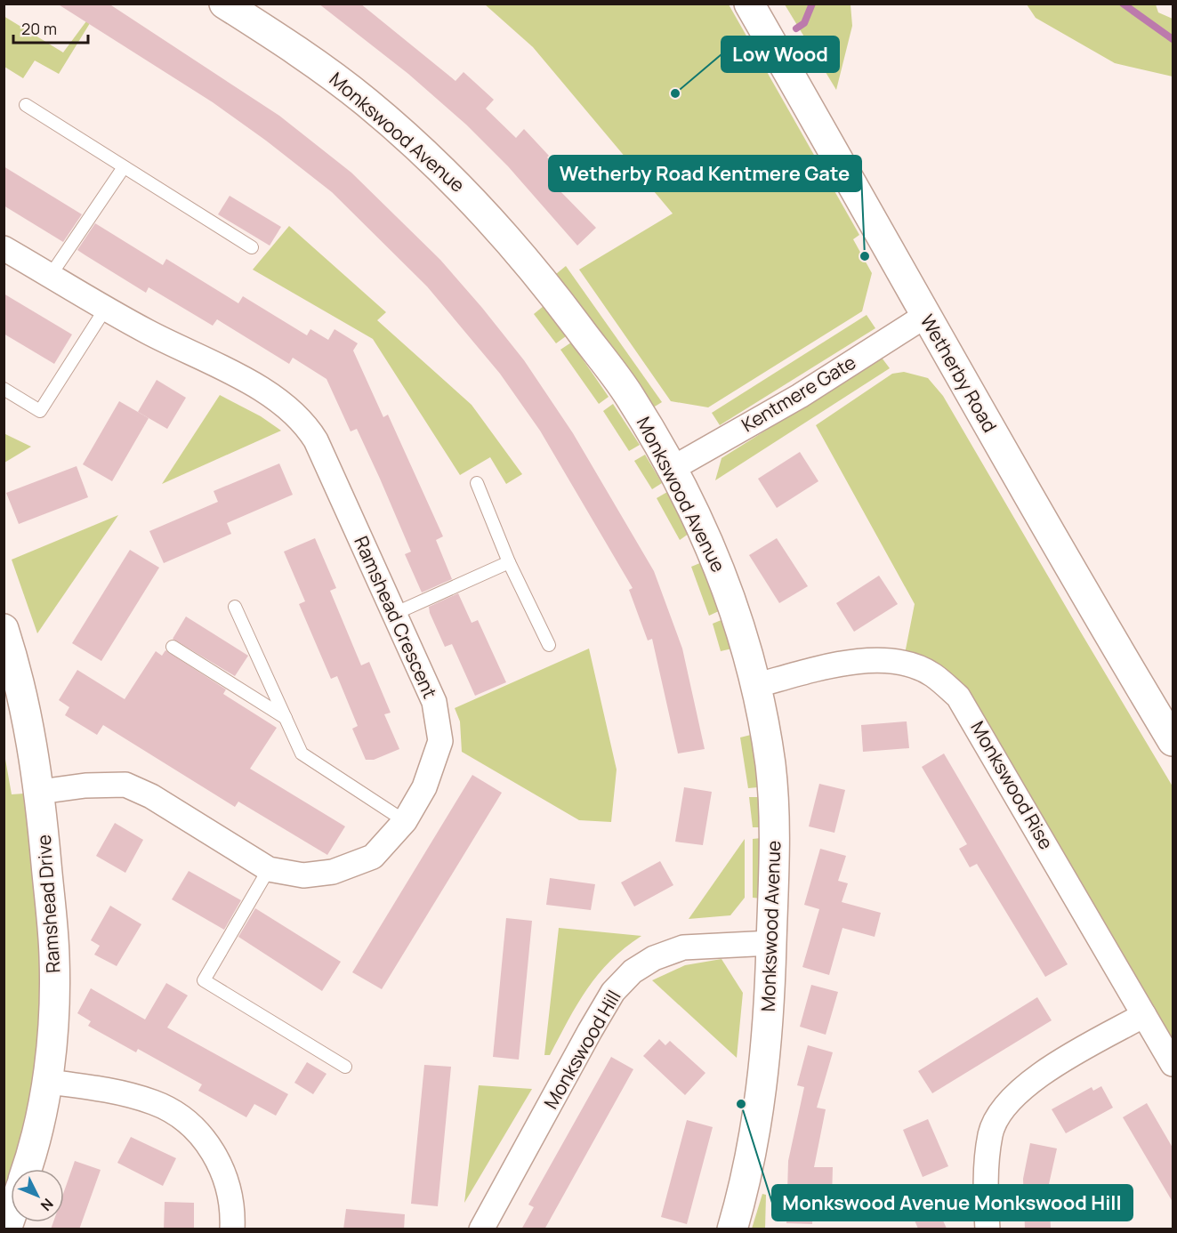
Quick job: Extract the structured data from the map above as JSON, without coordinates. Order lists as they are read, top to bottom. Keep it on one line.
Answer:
{"streets":{"street":["Monkswood Avenue","Wetherby Road","Kentmere Gate","Ramshead Crescent","Monkswood Rise","Ramshead Drive","Monkswood Hill"]},"crossings":[["Monkswood Avenue","Kentmere Gate"],["Monkswood Avenue","Monkswood Rise"],["Monkswood Avenue","Monkswood Hill"],["Wetherby Road","Kentmere Gate"],["Ramshead Crescent","Ramshead Drive"]],"places":["Low Wood","Wetherby Road Kentmere Gate","Monkswood Avenue Monkswood Hill"],"scale_bar":"20 m","north":"bottom right"}
